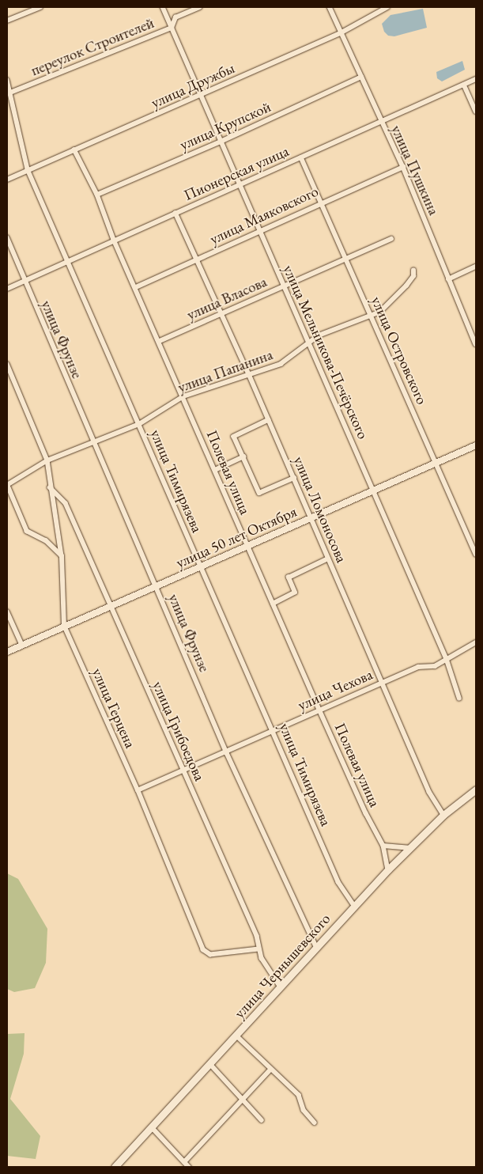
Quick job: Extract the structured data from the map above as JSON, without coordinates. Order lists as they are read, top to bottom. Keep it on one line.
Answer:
{"streets":{"main road":["улица Чернышевского"],"street":["переулок Строителей","улица Дружбы","улица Крупской","улица Пушкина","Пионерская улица","улица Маяковского","улица Власова","улица Фрунзе","улица Островского","улица Мельникова-Печёрского","улица Папанина","Полевая улица","улица Тимирязева","улица Ломоносова","улица 50 лет Октября","улица Чехова","улица Герцена","улица Грибоедова"]},"crossings":[["переулок Строителей","улица Мельникова-Печёрского"],["переулок Строителей","улица Тимирязева"],["улица Дружбы","улица Пушкина"],["улица Дружбы","улица Мельникова-Печёрского"],["улица Дружбы","Полевая улица"],["улица Дружбы","улица Тимирязева"],["улица Крупской","улица Пушкина"],["улица Крупской","улица Мельникова-Печёрского"],["улица Крупской","Полевая улица"],["улица Пушкина","Пионерская улица"],["улица Пушкина","улица Маяковского"],["Пионерская улица","улица Фрунзе"],["Пионерская улица","улица Островского"],["Пионерская улица","улица Мельникова-Печёрского"],["Пионерская улица","Полевая улица"],["Пионерская улица","улица Тимирязева"],["Пионерская улица","улица Ломоносова"],["улица Маяковского","улица Островского"],["улица Маяковского","улица Мельникова-Печёрского"],["улица Маяковского","Полевая улица"],["улица Маяковского","улица Ломоносова"],["улица Власова","улица Островского"],["улица Власова","улица Мельникова-Печёрского"],["улица Власова","Полевая улица"],["улица Власова","улица Ломоносова"],["улица Фрунзе","улица Папанина"],["улица Фрунзе","улица 50 лет Октября"],["улица Фрунзе","улица Чехова"],["улица Фрунзе","улица Чернышевского"],["улица Островского","улица Папанина"],["улица Островского","улица 50 лет Октября"],["улица Мельникова-Печёрского","улица Папанина"],["улица Мельникова-Печёрского","улица 50 лет Октября"],["улица Мельникова-Печёрского","улица Чехова"],["улица Папанина","Полевая улица"],["улица Папанина","улица Тимирязева"],["улица Папанина","улица Ломоносова"],["улица Папанина","улица Герцена"],["Полевая улица","улица 50 лет Октября"],["Полевая улица","улица Чехова"],["Полевая улица","улица Чернышевского"],["улица Тимирязева","улица 50 лет Октября"],["улица Тимирязева","улица Чехова"],["улица Тимирязева","улица Чернышевского"],["улица Ломоносова","улица 50 лет Октября"],["улица Ломоносова","улица Чехова"],["улица Ломоносова","улица Чернышевского"],["улица 50 лет Октября","улица Герцена"],["улица 50 лет Октября","улица Грибоедова"],["улица Чехова","улица Герцена"],["улица Чехова","улица Грибоедова"],["улица Герцена","улица Грибоедова"],["улица Грибоедова","улица Чернышевского"]]}
